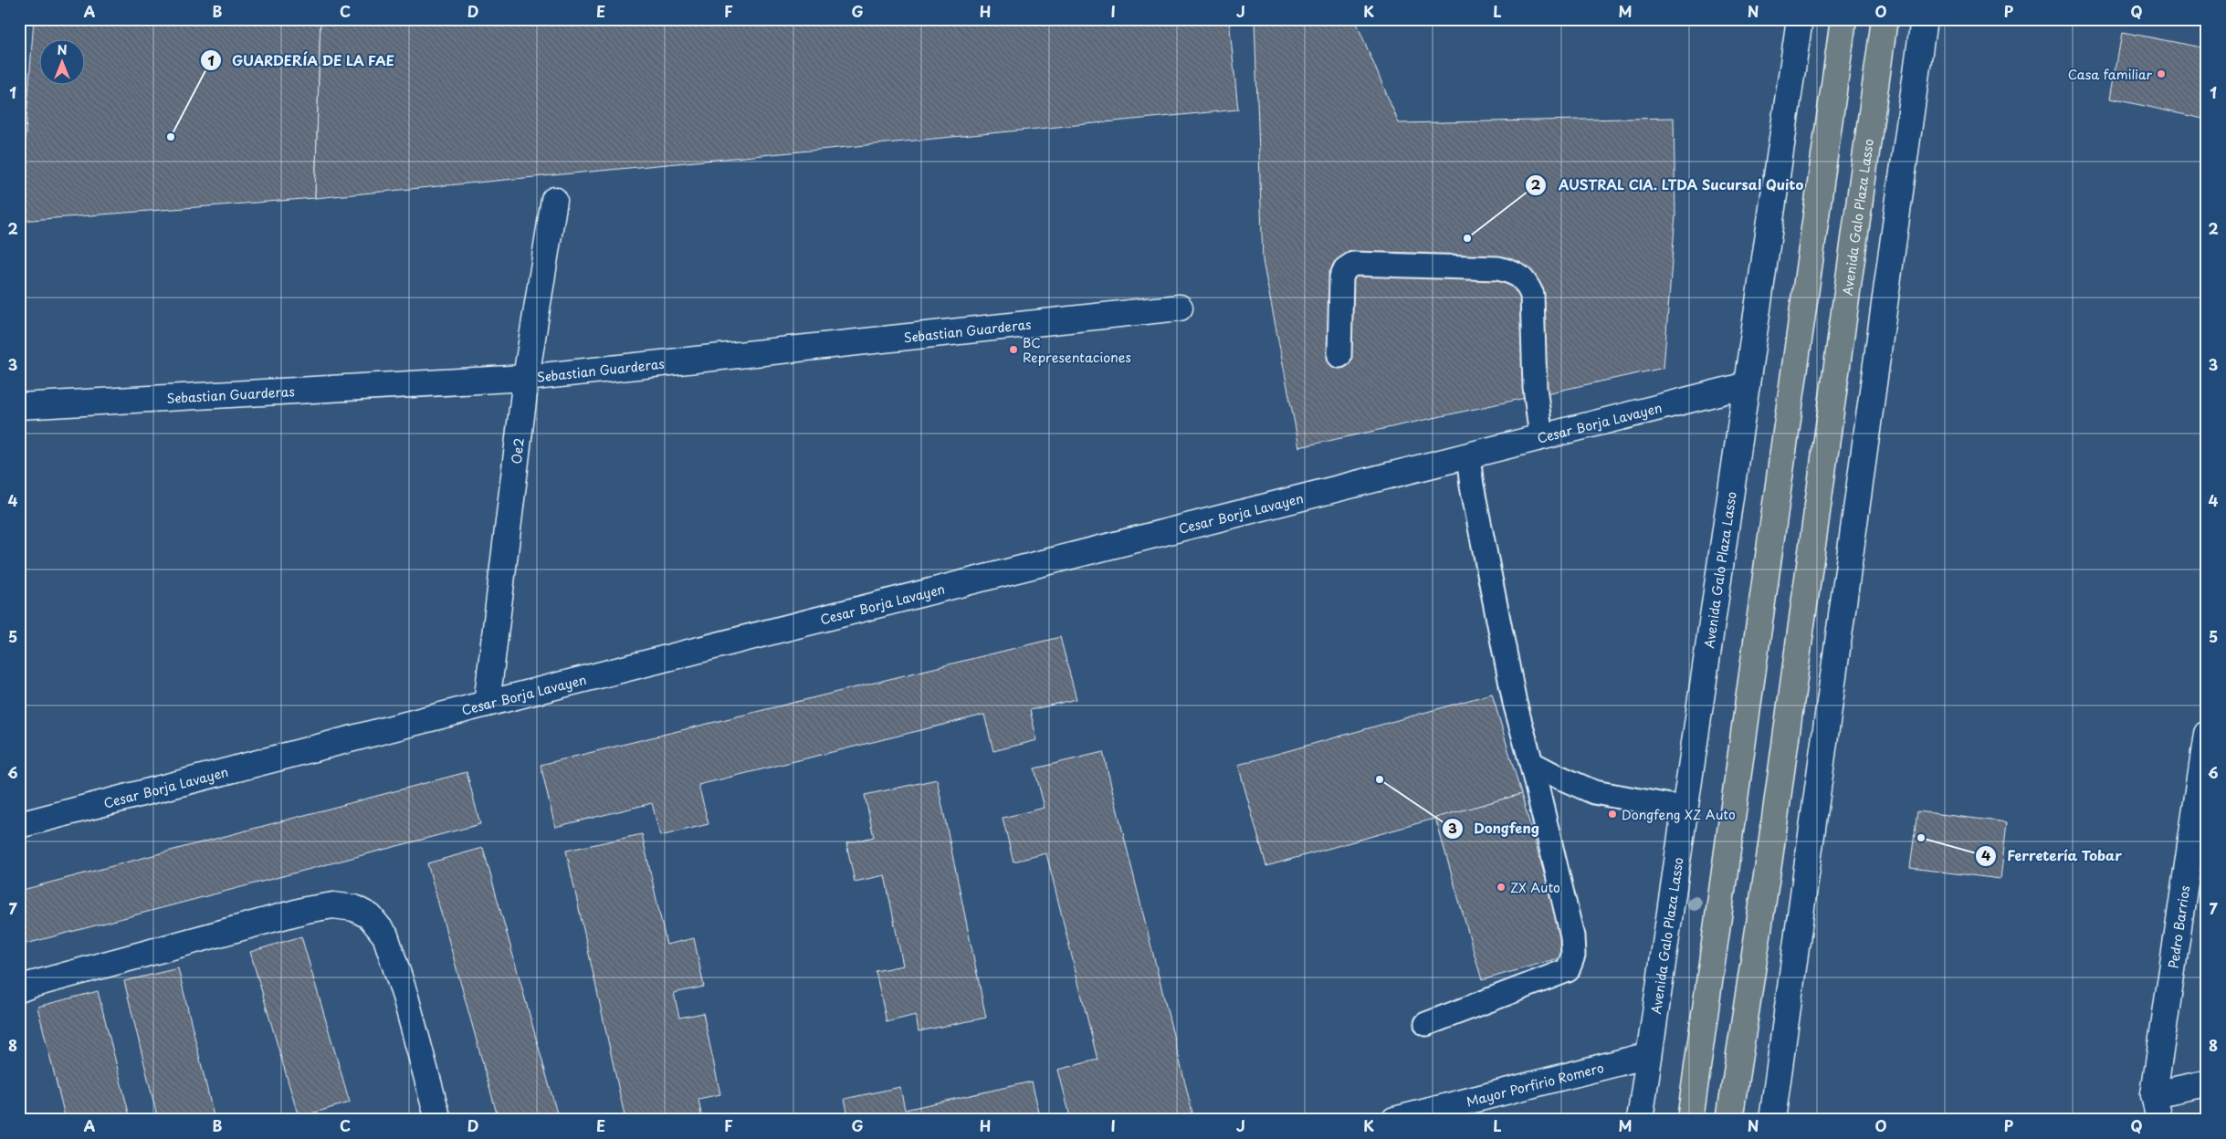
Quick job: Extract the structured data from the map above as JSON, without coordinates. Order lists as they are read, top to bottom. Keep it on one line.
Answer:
{"streets":{"main road":["Avenida Galo Plaza Lasso"],"street":["Sebastian Guarderas","Cesar Borja Lavayen","Oe2","Pedro Barrios","Mayor Porfirio Romero"]},"crossings":[["Avenida Galo Plaza Lasso","Cesar Borja Lavayen"],["Avenida Galo Plaza Lasso","Mayor Porfirio Romero"],["Sebastian Guarderas","Oe2"],["Cesar Borja Lavayen","Oe2"]],"places":["Casa familiar","GUARDERÍA DE LA FAE","AUSTRAL CIA. LTDA Sucursal Quito","BC Representaciones","Dongfeng","Dongfeng XZ Auto","Ferretería Tobar","ZX Auto"],"north":"top","grid":{"columns":["A","B","C","D","E","F","G","H","I","J","K","L","M","N","O","P","Q"],"rows":["1","2","3","4","5","6","7","8"]}}
